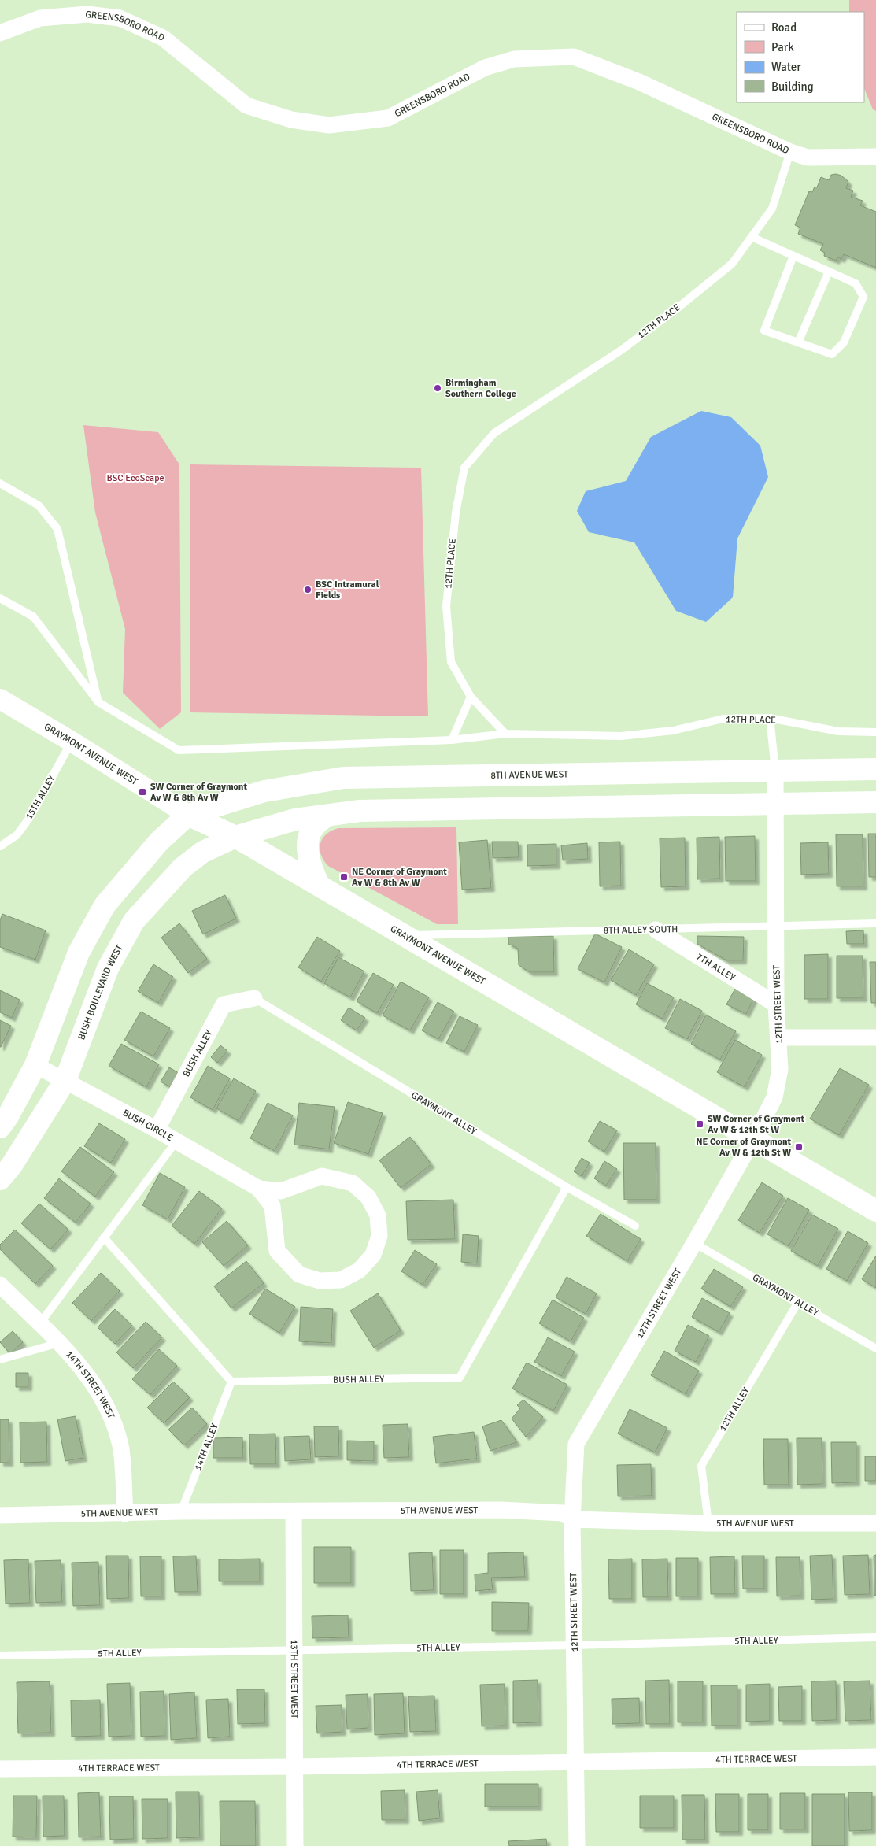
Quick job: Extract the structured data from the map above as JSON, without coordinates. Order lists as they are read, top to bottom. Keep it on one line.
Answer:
{"streets":{"main road":["GRAYMONT AVENUE WEST","8TH AVENUE WEST","BUSH BOULEVARD WEST"],"street":["GREENSBORO ROAD","7TH ALLEY","12TH STREET WEST","BUSH ALLEY","BUSH CIRCLE","14TH STREET WEST","5TH AVENUE WEST","13TH STREET WEST","4TH TERRACE WEST"],"lane":["12TH PLACE","15TH ALLEY","8TH ALLEY SOUTH","GRAYMONT ALLEY","12TH ALLEY","14TH ALLEY","5TH ALLEY"]},"crossings":[["GREENSBORO ROAD","12TH PLACE"],["GRAYMONT AVENUE WEST","8TH AVENUE WEST"],["GRAYMONT AVENUE WEST","15TH ALLEY"],["GRAYMONT AVENUE WEST","8TH ALLEY SOUTH"],["GRAYMONT AVENUE WEST","BUSH BOULEVARD WEST"],["GRAYMONT AVENUE WEST","12TH STREET WEST"],["8TH AVENUE WEST","12TH STREET WEST"],["8TH ALLEY SOUTH","7TH ALLEY"],["8TH ALLEY SOUTH","12TH STREET WEST"],["7TH ALLEY","12TH STREET WEST"],["BUSH BOULEVARD WEST","BUSH CIRCLE"],["12TH STREET WEST","GRAYMONT ALLEY"],["12TH STREET WEST","5TH AVENUE WEST"],["12TH STREET WEST","5TH ALLEY"],["12TH STREET WEST","4TH TERRACE WEST"],["BUSH ALLEY","GRAYMONT ALLEY"],["BUSH ALLEY","BUSH CIRCLE"],["BUSH ALLEY","14TH ALLEY"],["GRAYMONT ALLEY","12TH ALLEY"],["14TH STREET WEST","5TH AVENUE WEST"],["12TH ALLEY","5TH AVENUE WEST"],["14TH ALLEY","5TH AVENUE WEST"],["5TH AVENUE WEST","13TH STREET WEST"],["5TH ALLEY","13TH STREET WEST"],["13TH STREET WEST","4TH TERRACE WEST"]],"parks":["BSC EcoScape"],"places":{"other":["Birmingham Southern College","BSC Intramural Fields"],"transit":["SW Corner of Graymont Av W & 8th Av W","NE Corner of Graymont Av W & 8th Av W","SW Corner of Graymont Av W & 12th St W","NE Corner of Graymont Av W & 12th St W"]},"legend":["Road","Park","Water","Building"]}
